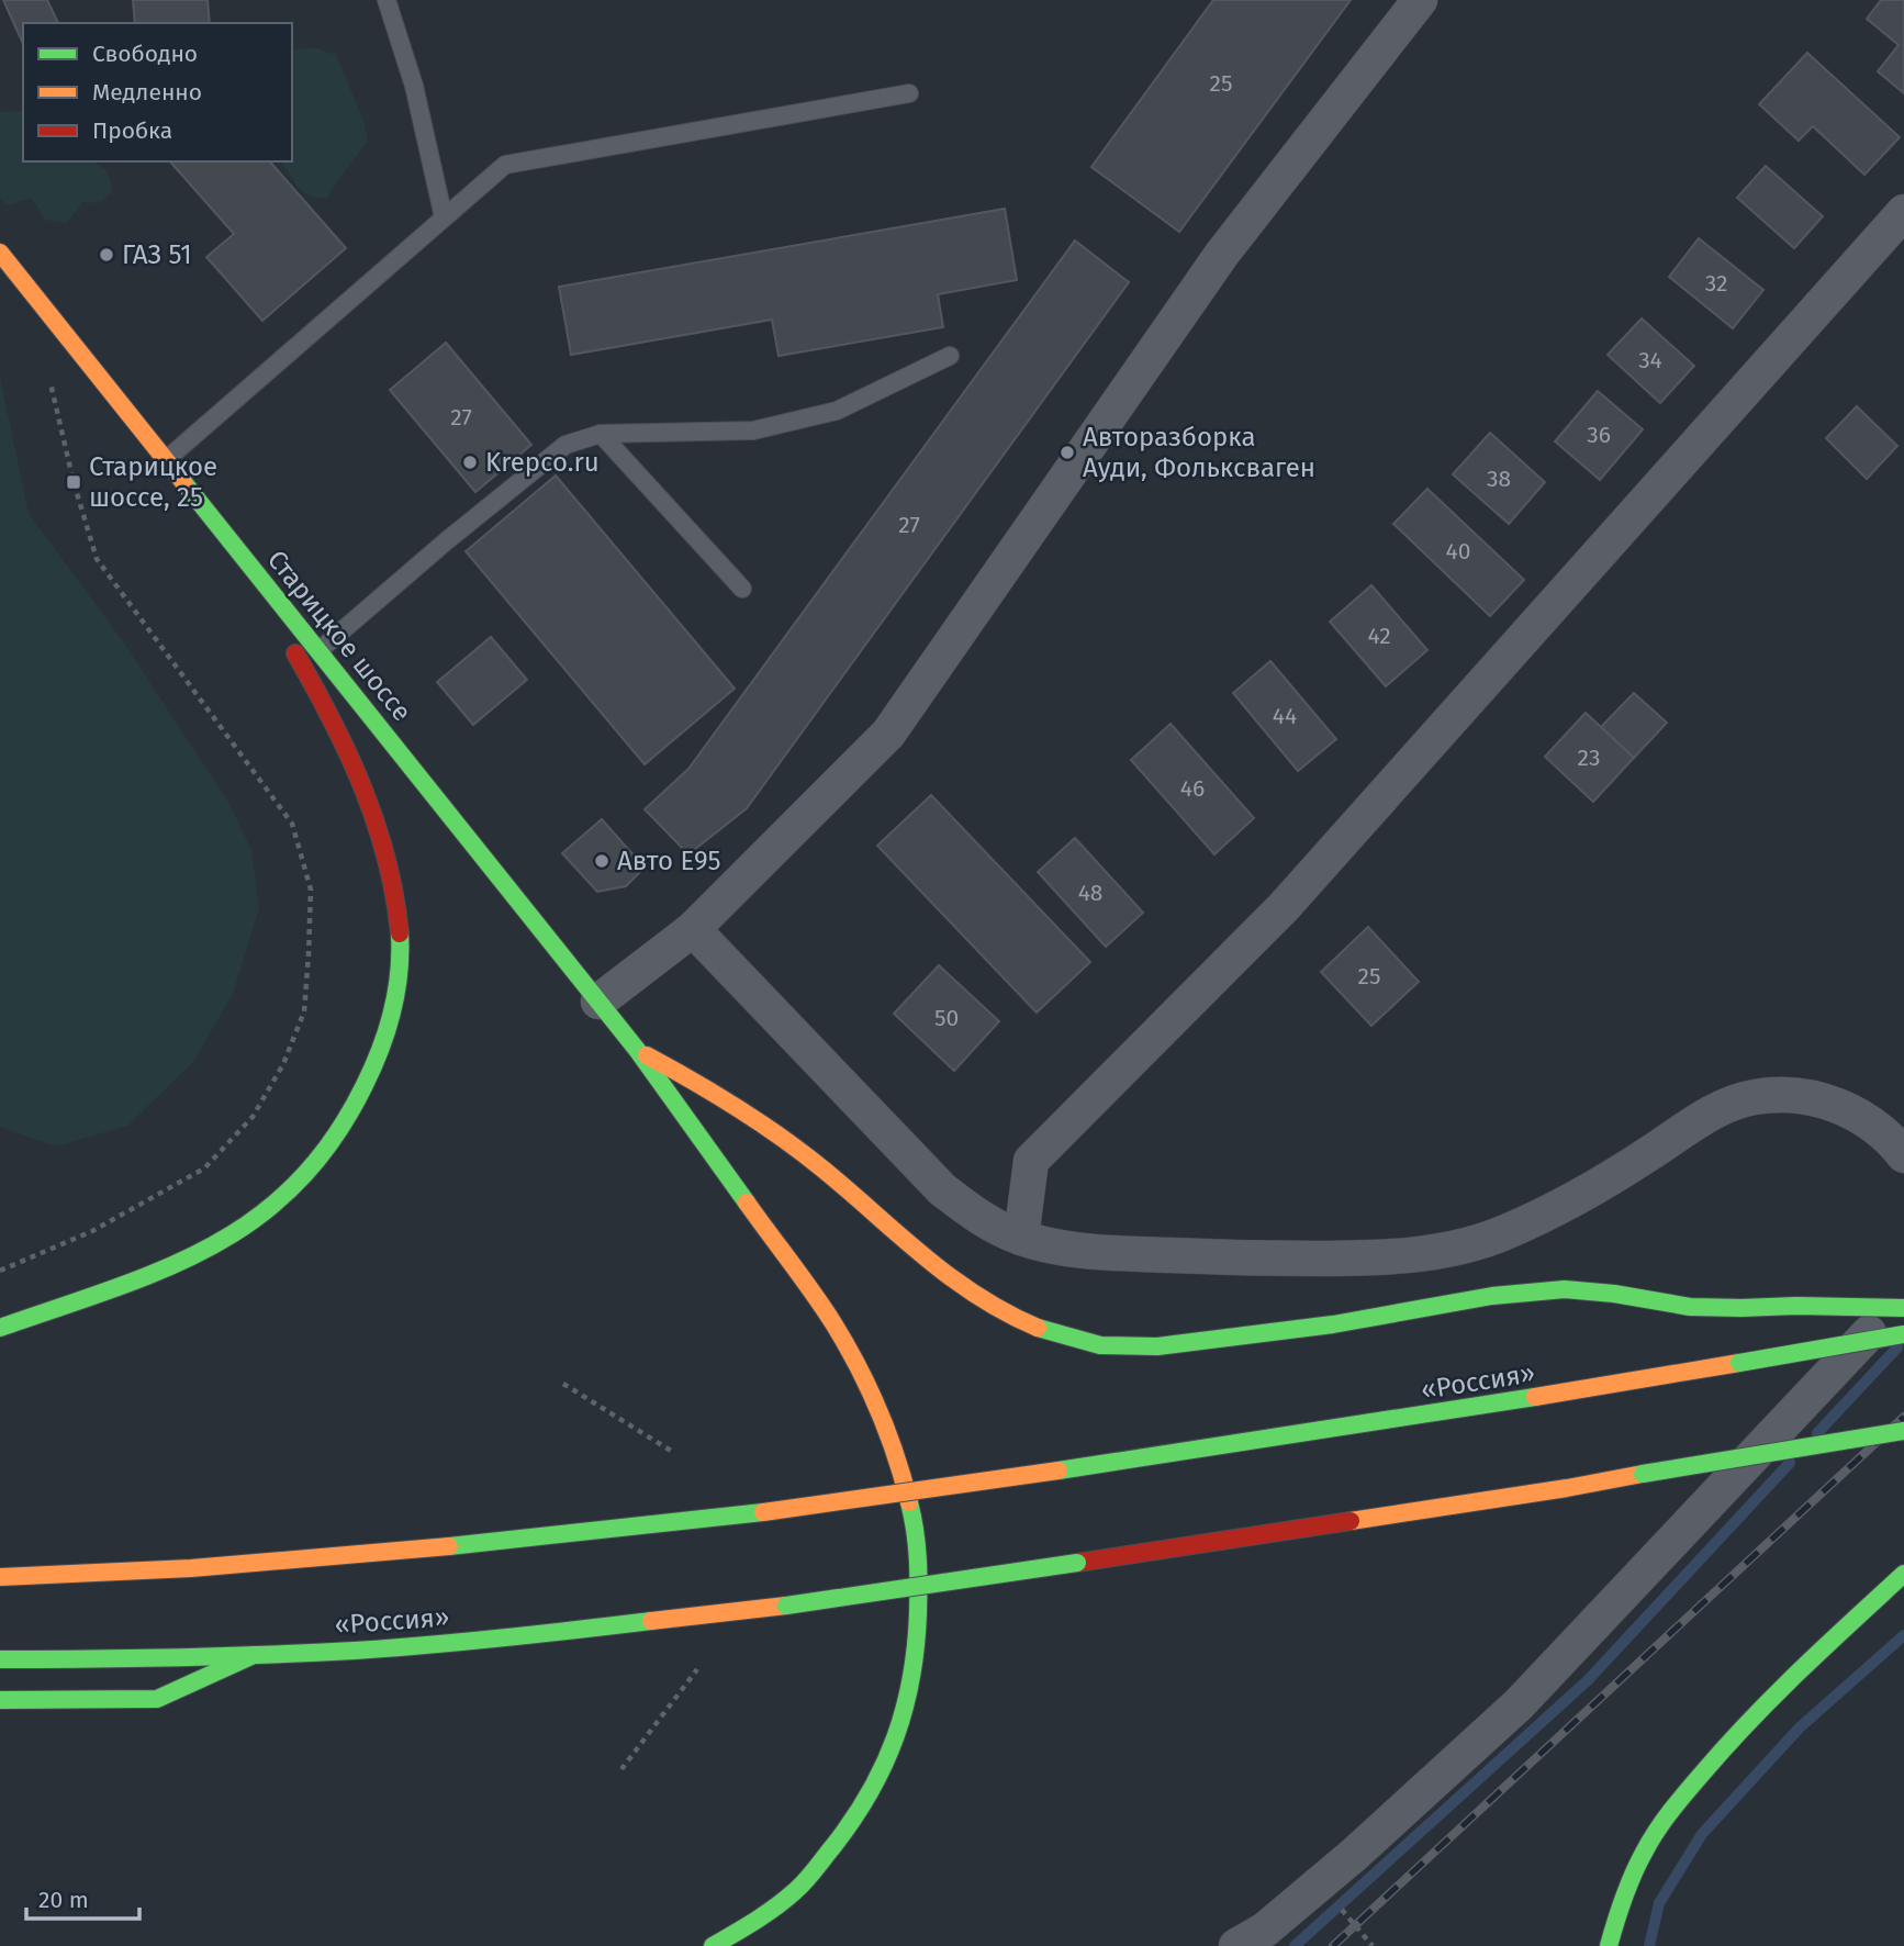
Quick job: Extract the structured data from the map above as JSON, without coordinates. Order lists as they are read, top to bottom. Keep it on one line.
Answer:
{"streets":{"main road":["Старицкое шоссе","«Россия»"]},"places":{"other":["ГАЗ 51","Авторазборка Ауди, Фольксваген","Krepco.ru","Авто E95"],"transit":["Старицкое шоссе, 25"]},"house_numbers":["25","32","34","27","36","38","27","40","42","44","23","46","48","25","50"],"legend":["Свободно","Медленно","Пробка"],"scale_bar":"20 m"}
